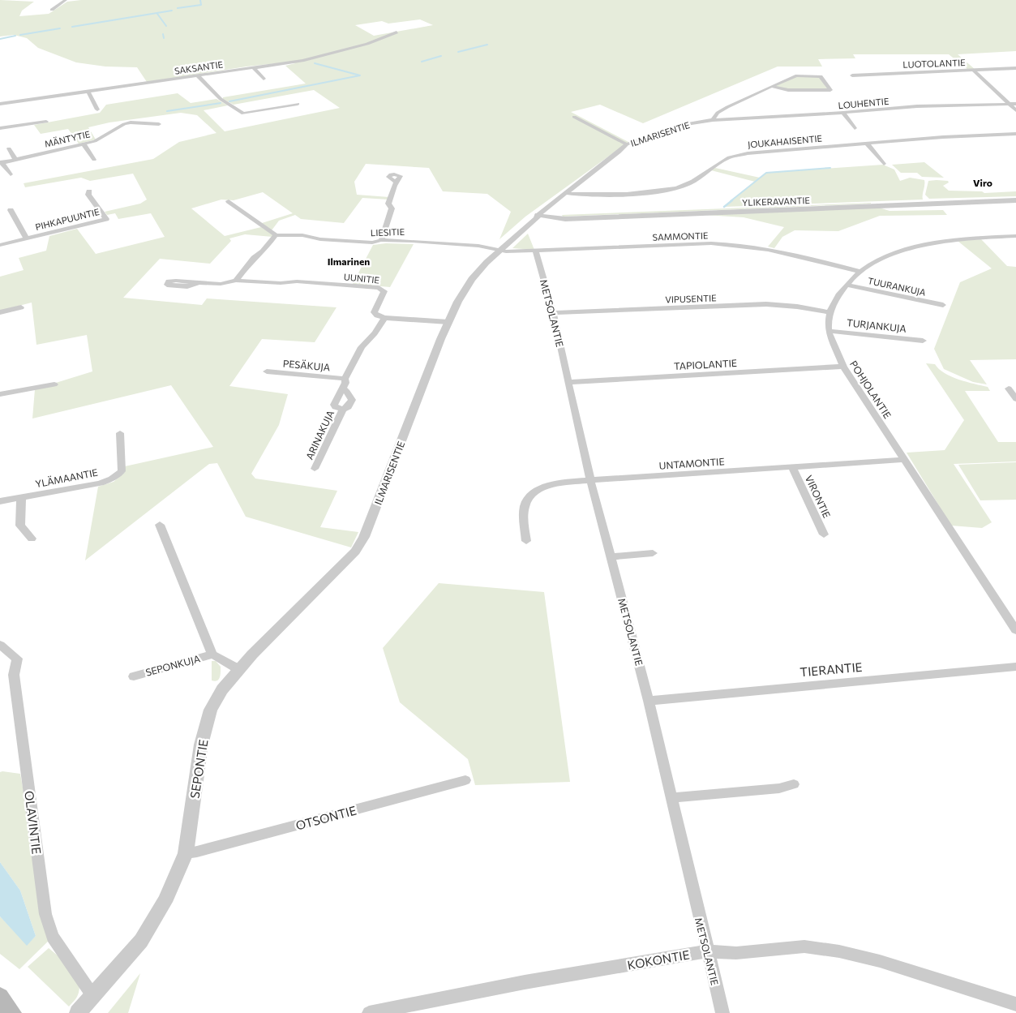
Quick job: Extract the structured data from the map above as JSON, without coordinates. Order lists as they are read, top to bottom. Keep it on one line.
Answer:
{"streets":{"street":["LUOTOLANTIE","SAKSANTIE","LOUHENTIE","ILMARISENTIE","MÄNTYTIE","JOUKAHAISENTIE","YLIKERAVANTIE","PIHKAPUUNTIE","LIESITIE","SAMMONTIE","UUNITIE","TUURANKUJA","VIPUSENTIE","METSOLANTIE","TURJANKUJA","TAPIOLANTIE","PESÄKUJA","POHJOLANTIE","ARINAKUJA","UNTAMONTIE","YLÄMAANTIE","VIRONTIE","SEPONKUJA","TIERANTIE","SEPONTIE","OTSONTIE","OLAVINTIE","KOKONTIE"]},"crossings":[["LOUHENTIE","ILMARISENTIE"],["ILMARISENTIE","JOUKAHAISENTIE"],["ILMARISENTIE","YLIKERAVANTIE"],["ILMARISENTIE","LIESITIE"],["ILMARISENTIE","SAMMONTIE"],["ILMARISENTIE","SEPONTIE"],["LIESITIE","SAMMONTIE"],["SAMMONTIE","METSOLANTIE"],["VIPUSENTIE","METSOLANTIE"],["VIPUSENTIE","POHJOLANTIE"],["METSOLANTIE","TAPIOLANTIE"],["METSOLANTIE","UNTAMONTIE"],["METSOLANTIE","TIERANTIE"],["METSOLANTIE","KOKONTIE"],["TURJANKUJA","POHJOLANTIE"],["TAPIOLANTIE","POHJOLANTIE"],["POHJOLANTIE","UNTAMONTIE"],["UNTAMONTIE","VIRONTIE"],["SEPONTIE","OTSONTIE"],["SEPONTIE","OLAVINTIE"]],"districts":["Viro","Ilmarinen"]}
